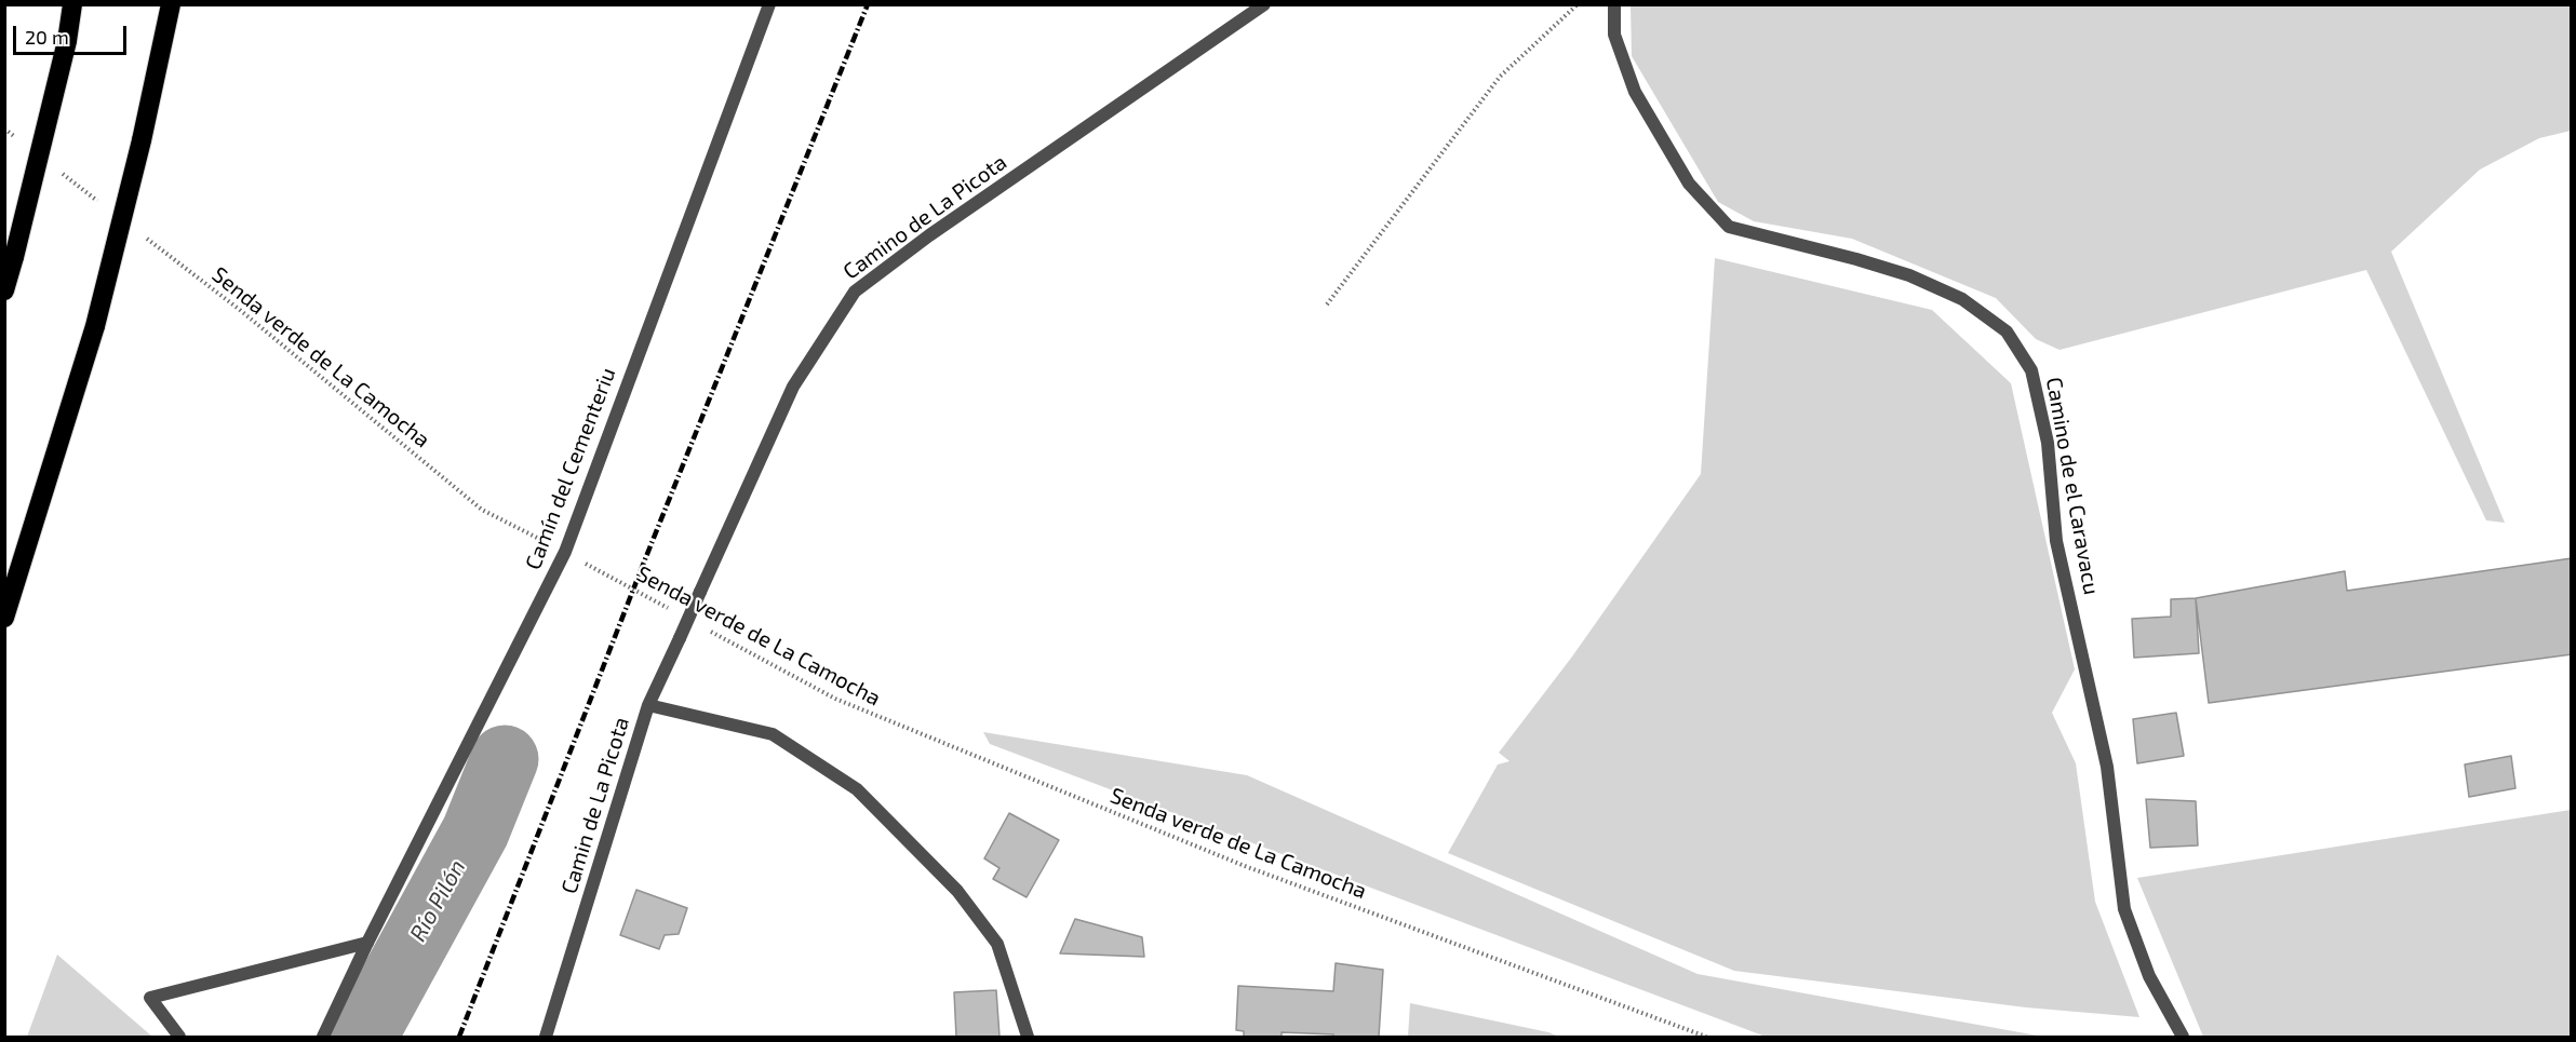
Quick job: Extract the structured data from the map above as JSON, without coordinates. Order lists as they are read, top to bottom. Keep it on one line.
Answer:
{"streets":{"street":["Camino de La Picota","Camín del Cementeriu","Camino de el Caravacu","Camin de La Picota"],"path":["Senda verde de La Camocha"]},"crossings":[["Camino de La Picota","Camin de La Picota"],["Senda verde de La Camocha","Camín del Cementeriu"]],"water":["Río Pilón"],"scale_bar":"20 m"}
